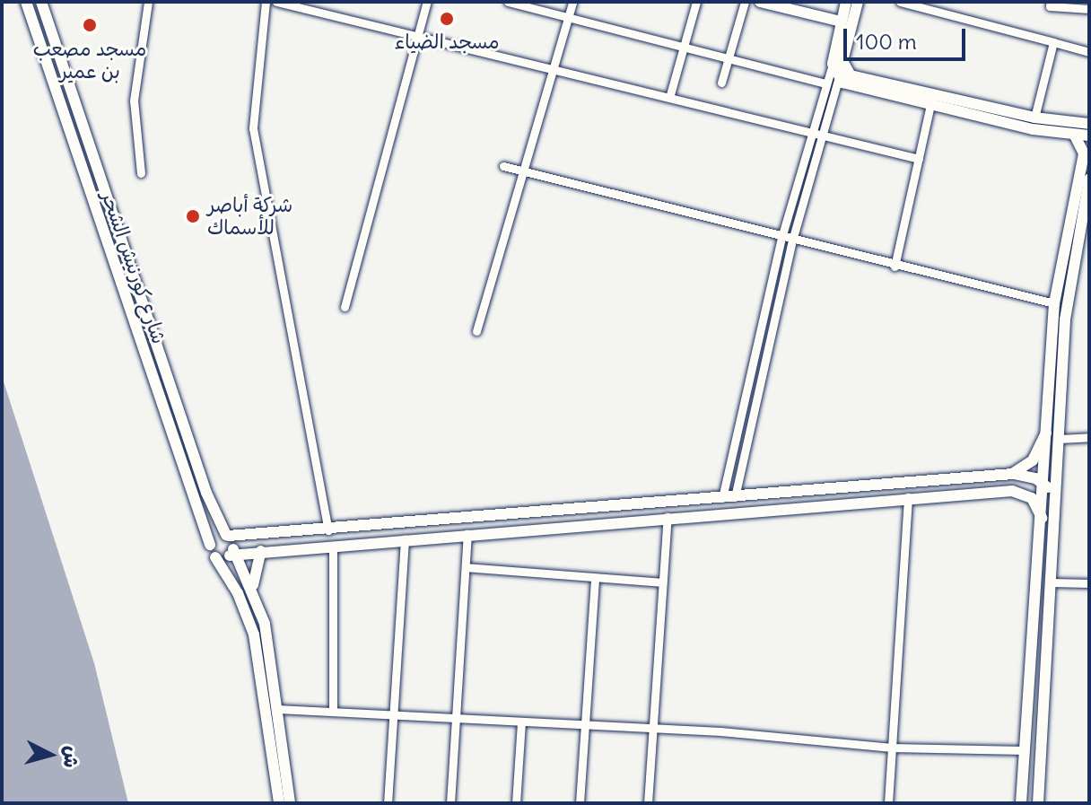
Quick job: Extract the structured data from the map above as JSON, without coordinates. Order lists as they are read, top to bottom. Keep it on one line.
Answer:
{"streets":{"street":["شارع كورنيش الشحر"]},"places":["مسجد الضياء","مسجد مصعب بن عمير","شركة أباصر للأسماك"],"scale_bar":"100 m","north":"right"}
